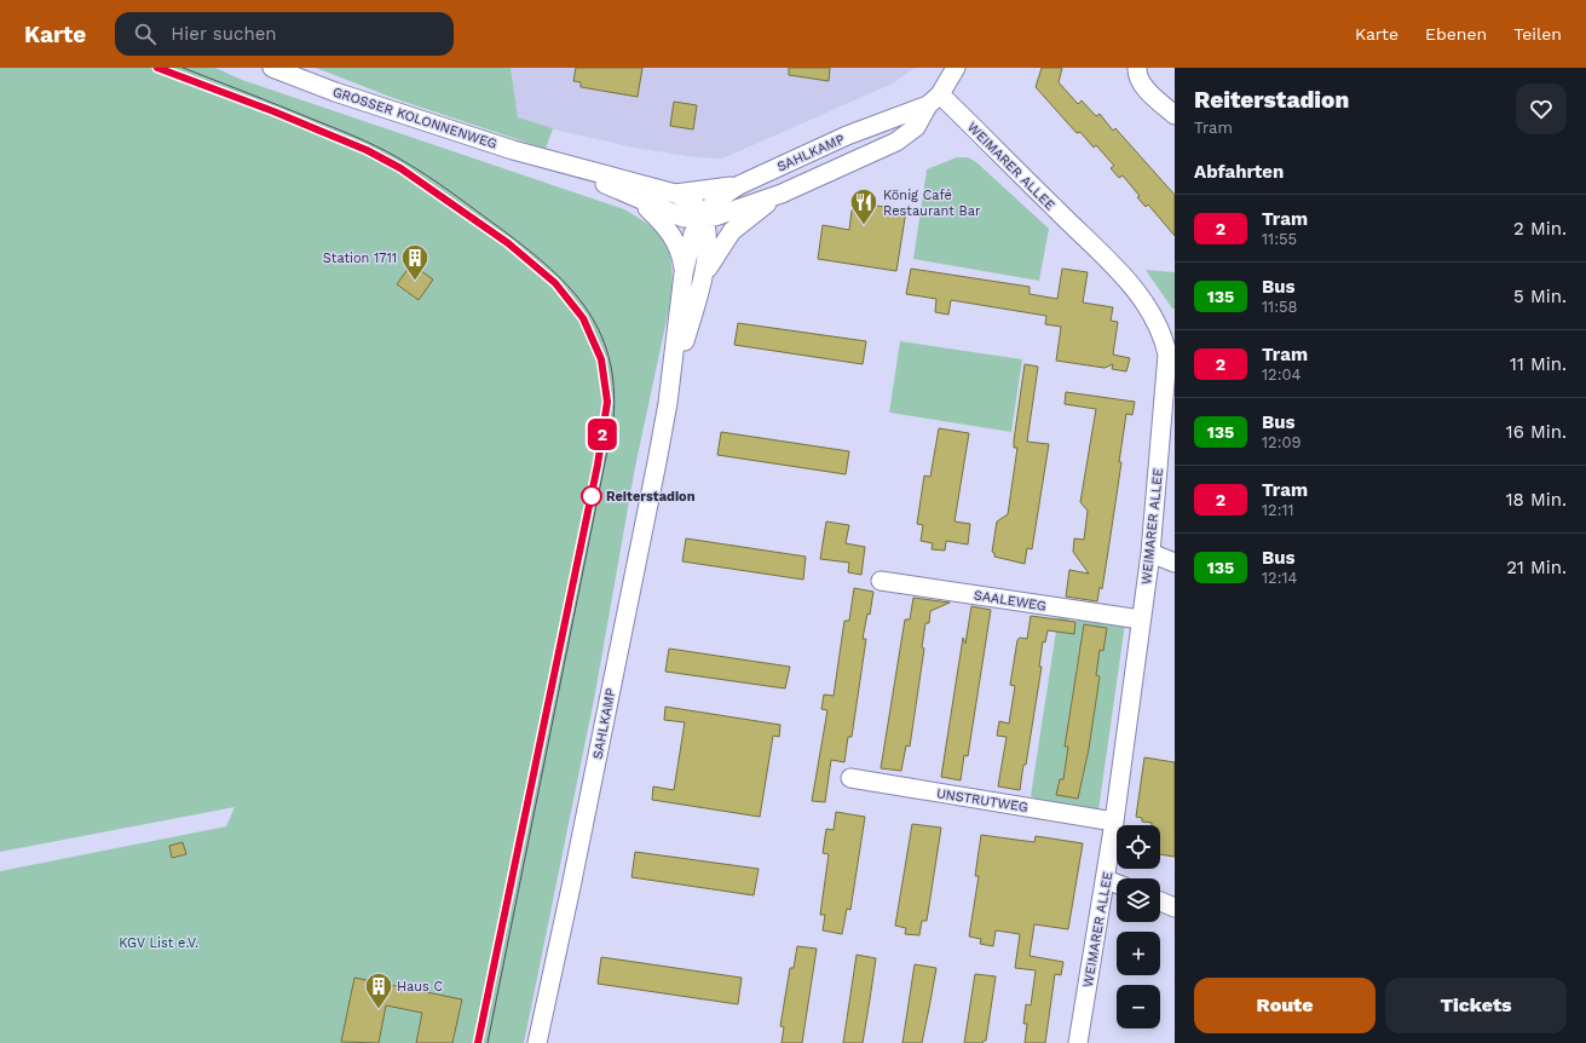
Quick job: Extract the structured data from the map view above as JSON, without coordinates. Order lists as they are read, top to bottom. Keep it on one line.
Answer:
{"streets":{"street":["GROSSER KOLONNENWEG","SAHLKAMP","WEIMARER ALLEE","SAALEWEG","UNSTRUTWEG"]},"crossings":[["GROSSER KOLONNENWEG","SAHLKAMP"],["SAHLKAMP","WEIMARER ALLEE"],["WEIMARER ALLEE","SAALEWEG"],["WEIMARER ALLEE","UNSTRUTWEG"]],"parks":["KGV List e.V."],"places":{"restaurant":["König Café Restaurant Bar"],"building":["Station 1711","Haus C"],"other":["Reiterstadion"]},"lines":["tram line 2"],"page":{"header":"Karte","search":"Hier suchen","nav":["Karte","Ebenen","Teilen"],"on_map":"2","heading":[["Reiterstadion","Tram"],"Abfahrten"],"list":[{"mark":"2","name":"Tram","note":"11:55","value":"2 Min."},{"mark":"135","name":"Bus","note":"11:58","value":"5 Min."},{"mark":"2","name":"Tram","note":"12:04","value":"11 Min."},{"mark":"135","name":"Bus","note":"12:09","value":"16 Min."},{"mark":"2","name":"Tram","note":"12:11","value":"18 Min."},{"mark":"135","name":"Bus","note":"12:14","value":"21 Min."}],"map_buttons":["+","−"],"buttons":["Route","Tickets"]}}
